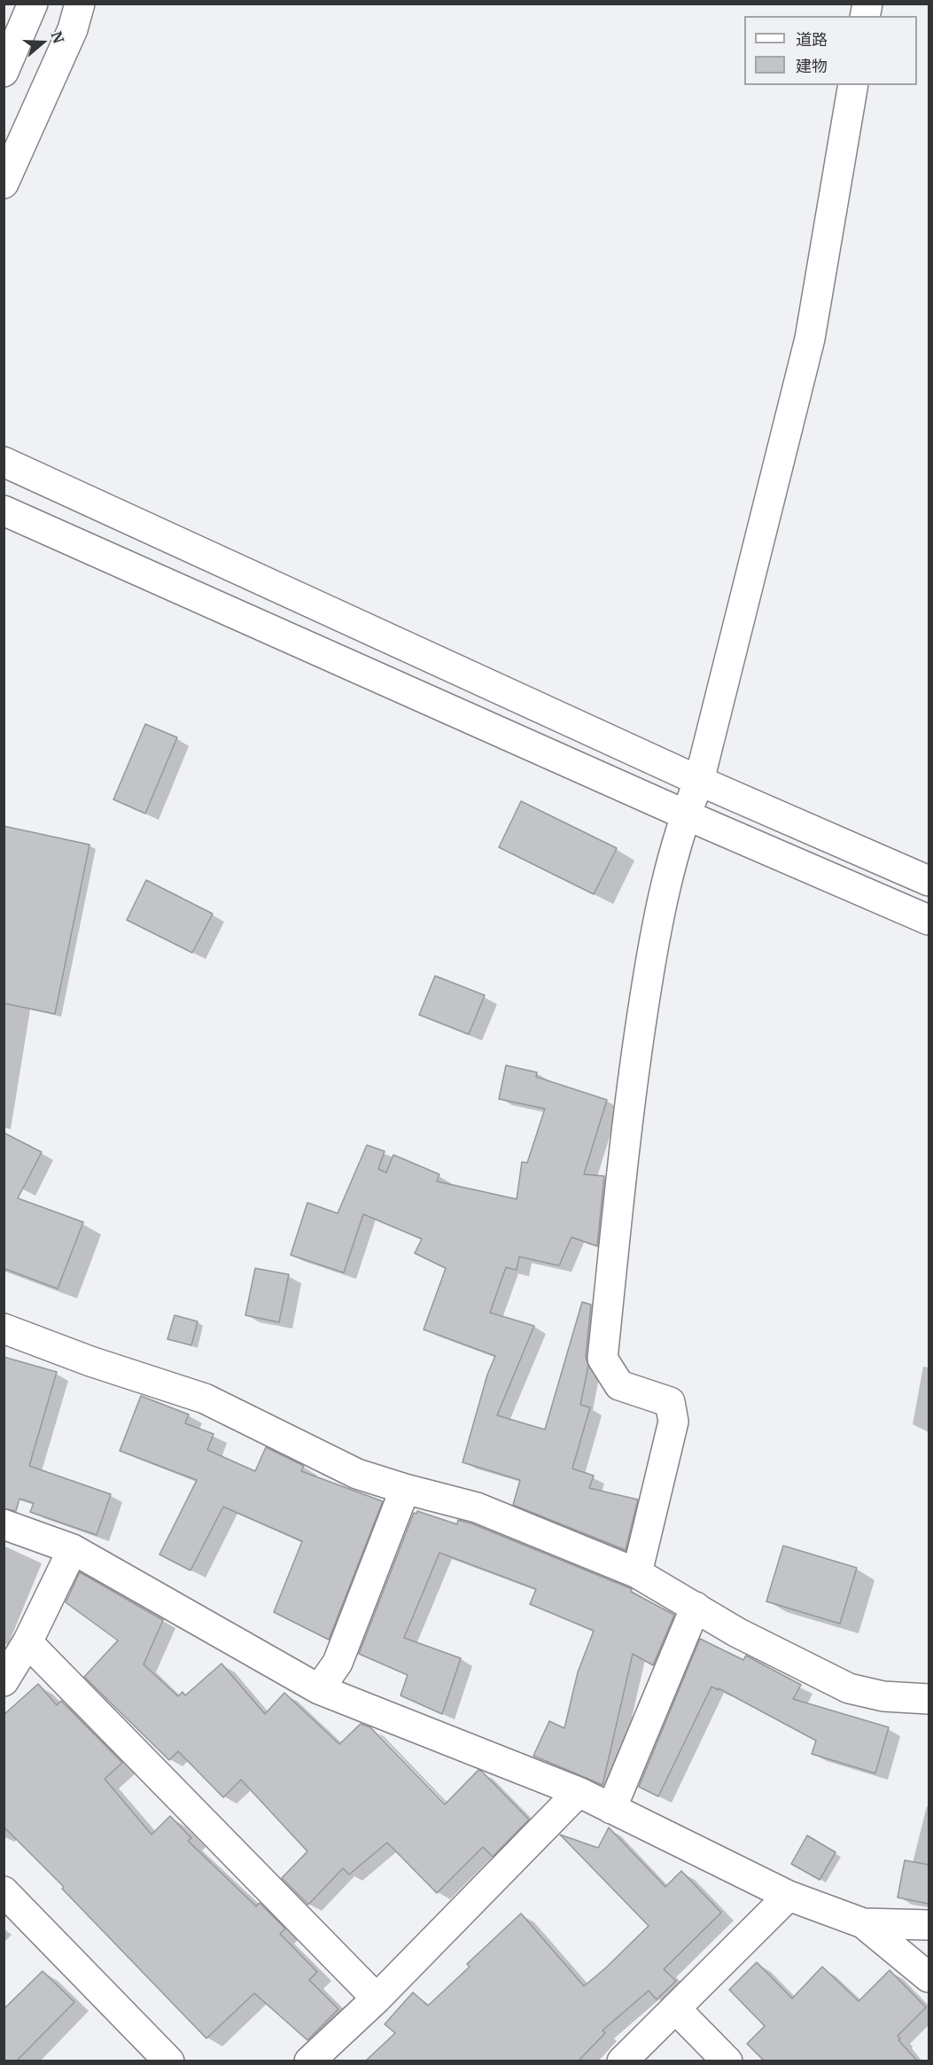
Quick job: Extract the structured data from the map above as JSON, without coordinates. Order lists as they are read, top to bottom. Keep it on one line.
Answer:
{"legend":["道路","建物"],"north":"right"}
